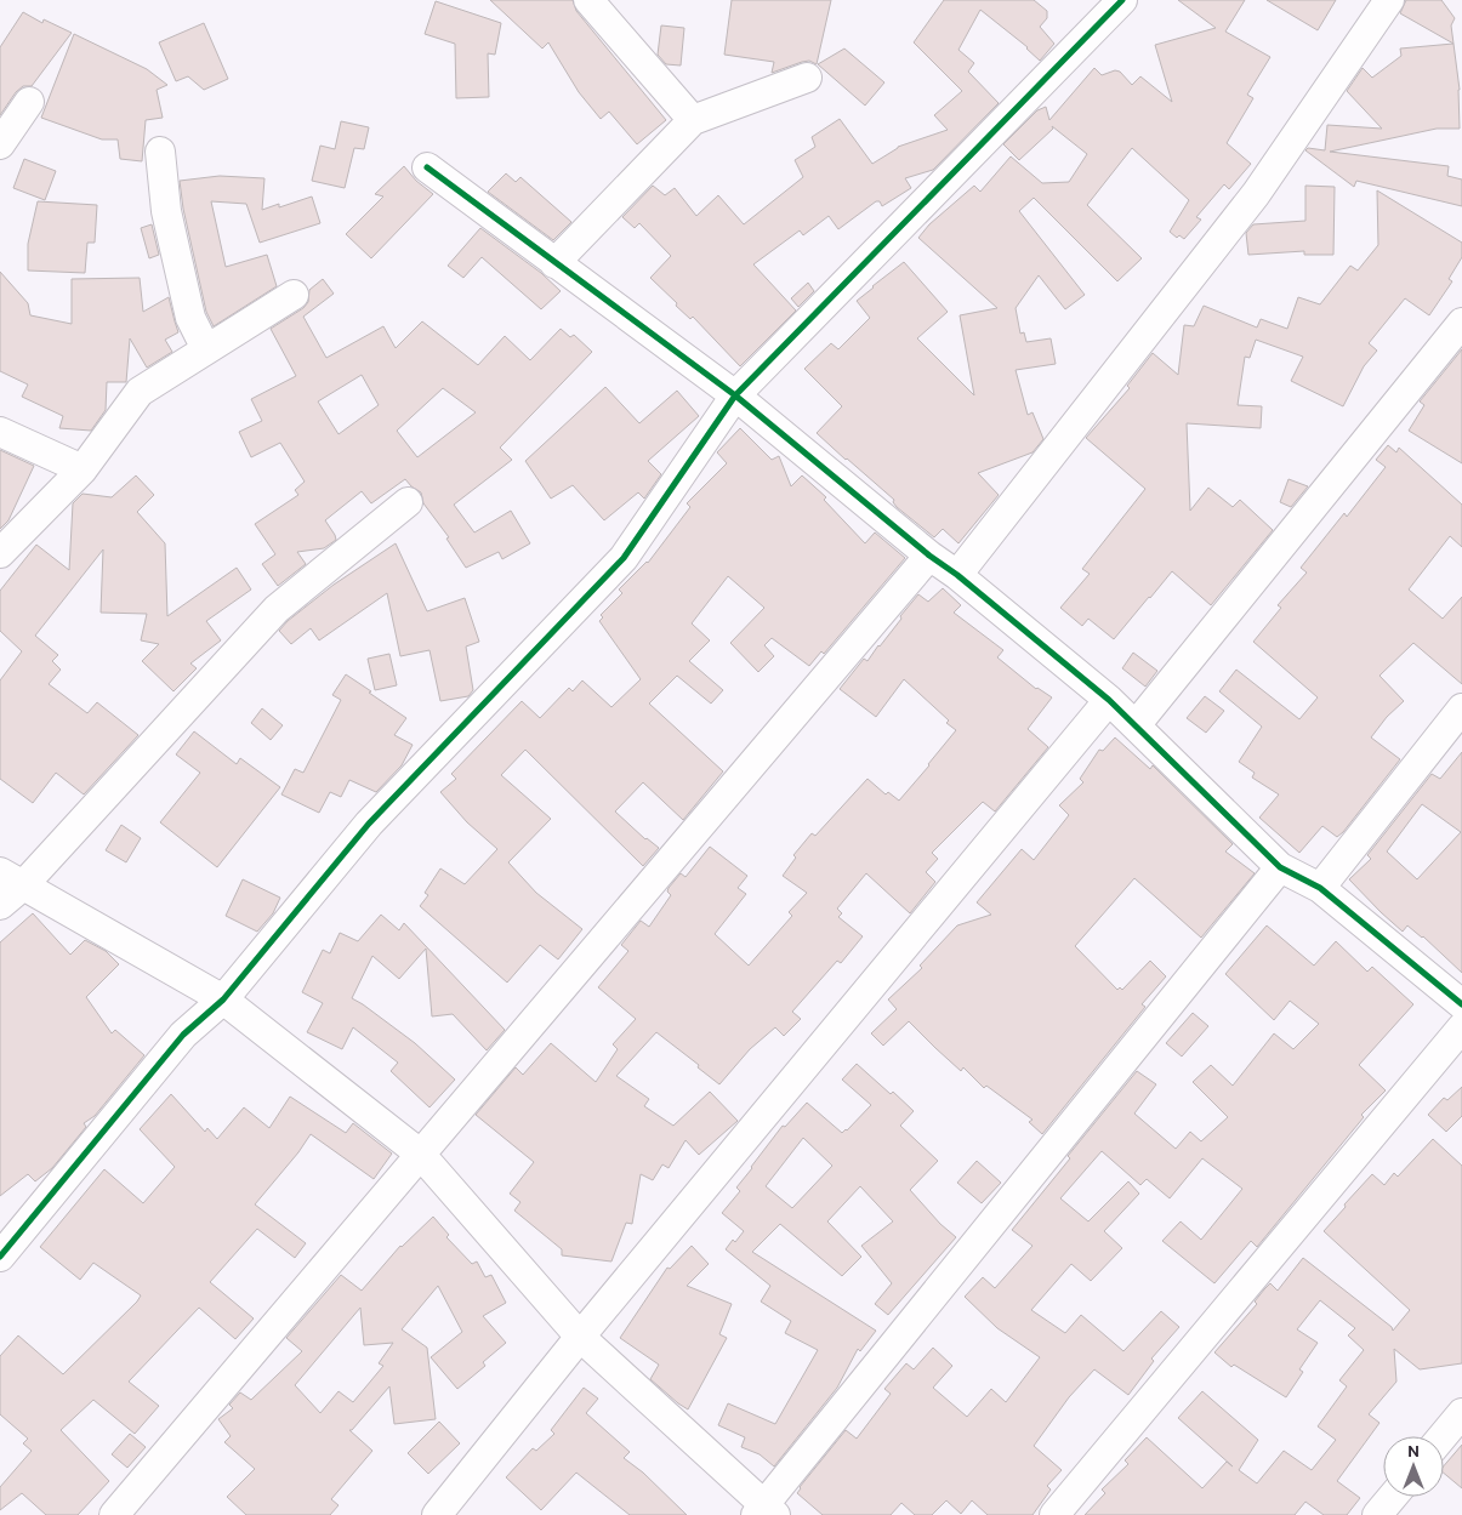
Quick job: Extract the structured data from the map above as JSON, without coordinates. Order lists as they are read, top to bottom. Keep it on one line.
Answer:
{"north":"top"}
